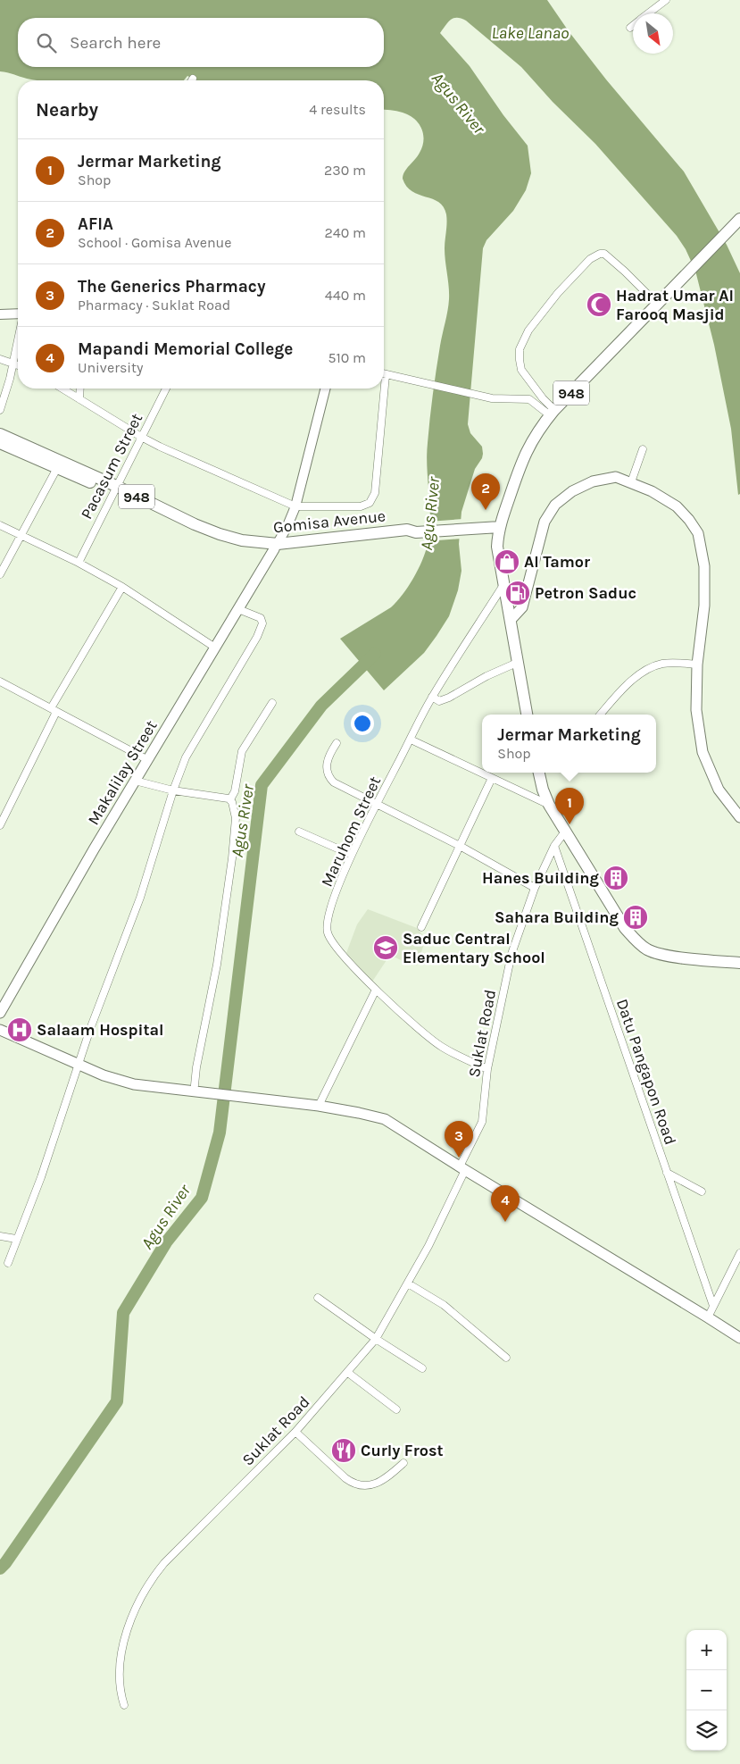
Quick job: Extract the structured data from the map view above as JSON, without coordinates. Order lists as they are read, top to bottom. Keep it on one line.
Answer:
{"streets":{"main road":["948","Gomisa Avenue","Makalilay Street"],"street":["Pacasum Street","Maruhom Street","Suklat Road","Datu Pangapon Road"]},"crossings":[["948","Gomisa Avenue"],["Pacasum Street","Gomisa Avenue"],["Gomisa Avenue","Makalilay Street"],["Maruhom Street","Suklat Road"],["Suklat Road","Datu Pangapon Road"]],"water":["Lake Lanao","Agus River"],"places":{"mosque":["Hadrat Umar Al Farooq Masjid"],"shop":["Al Tamor"],"fuel station":["Petron Saduc"],"building":["Hanes Building","Sahara Building"],"school or university":["Saduc Central Elementary School"],"hospital":["Salaam Hospital"],"restaurant":["Curly Frost"]},"north":"bottom right","page":{"search":"Search here","heading":["Nearby","4 results"],"list":[{"mark":"1","name":"Jermar Marketing","note":"Shop","value":"230 m"},{"mark":"2","name":"AFIA","note":"School · Gomisa Avenue","value":"240 m"},{"mark":"3","name":"The Generics Pharmacy","note":"Pharmacy · Suklat Road","value":"440 m"},{"mark":"4","name":"Mapandi Memorial College","note":"University","value":"510 m"}],"pins":["2","1","3","4"],"popup":["Jermar Marketing","Shop"],"map_buttons":["+","−"]}}
